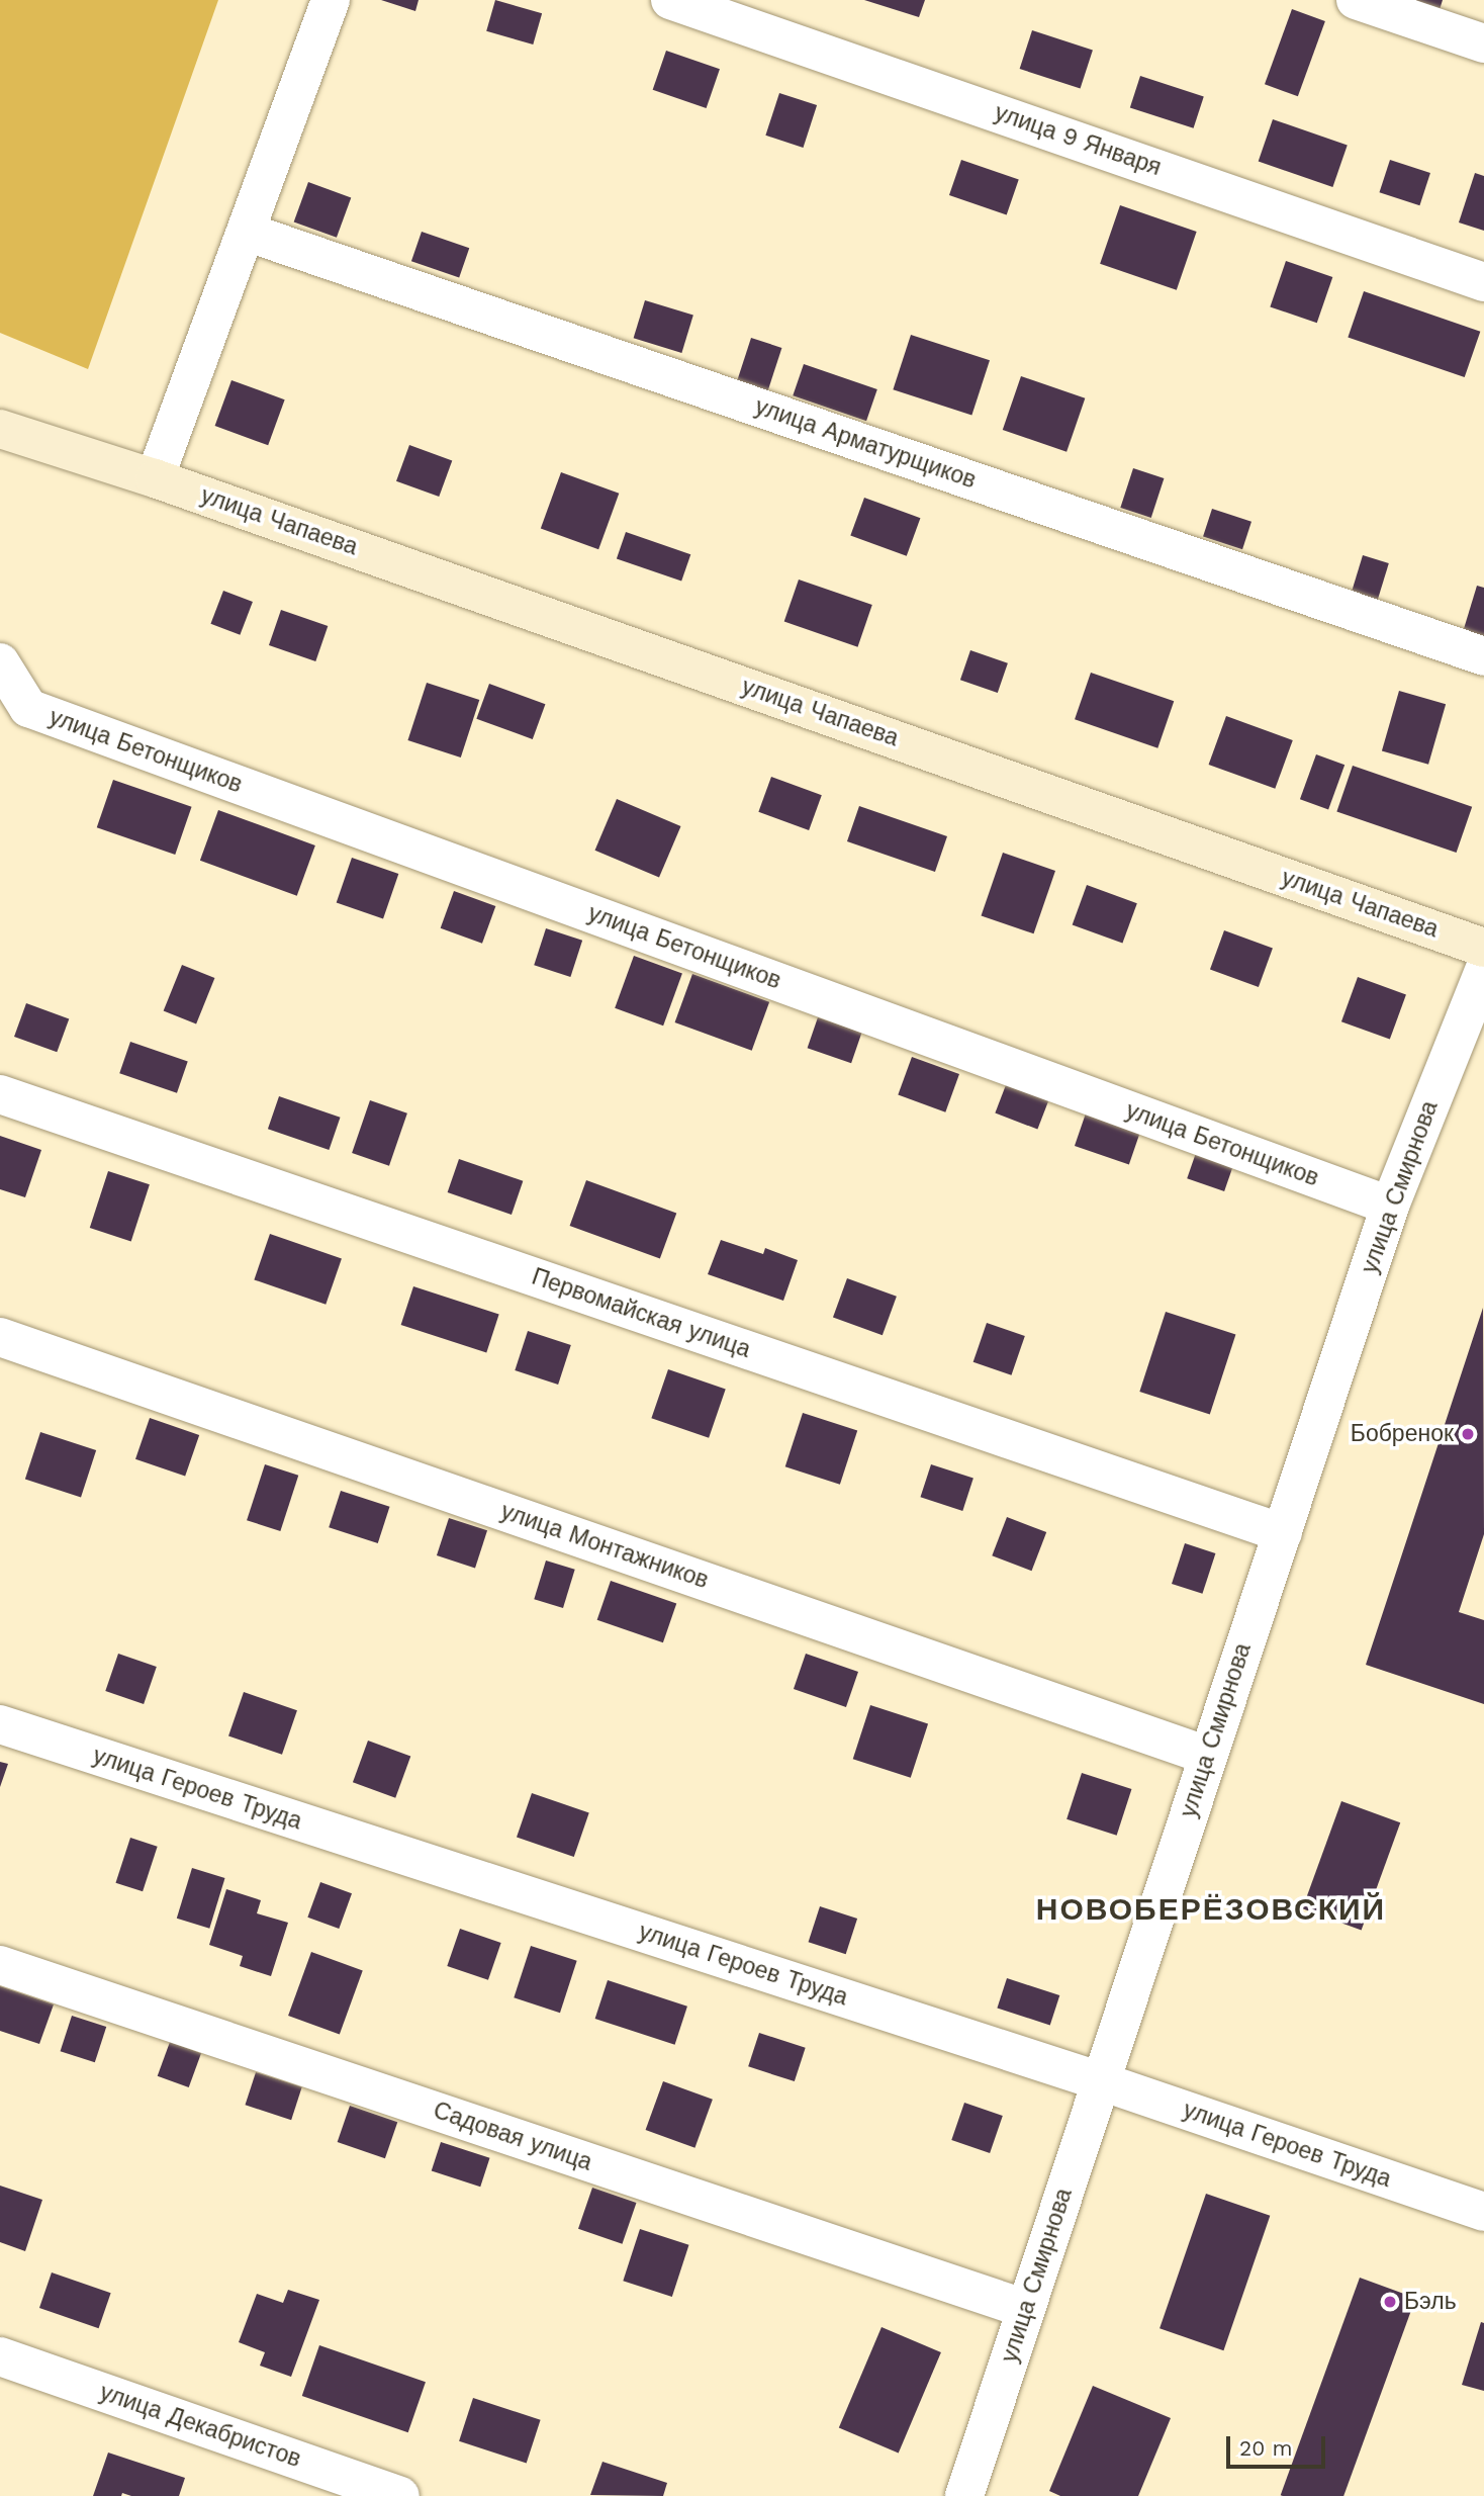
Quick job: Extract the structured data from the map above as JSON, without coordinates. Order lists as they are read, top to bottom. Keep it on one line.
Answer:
{"streets":{"street":["улица 9 Января","улица Арматурщиков","улица Чапаева","улица Бетонщиков","улица Смирнова","Первомайская улица","улица Монтажников","улица Героев Труда","Садовая улица","улица Декабристов"]},"crossings":[["улица Бетонщиков","улица Смирнова"],["улица Смирнова","Первомайская улица"],["улица Смирнова","улица Монтажников"],["улица Смирнова","улица Героев Труда"],["улица Смирнова","Садовая улица"]],"districts":["НОВОБЕРЁЗОВСКИЙ"],"places":["Бобренок","Бэль"],"scale_bar":"20 m"}
